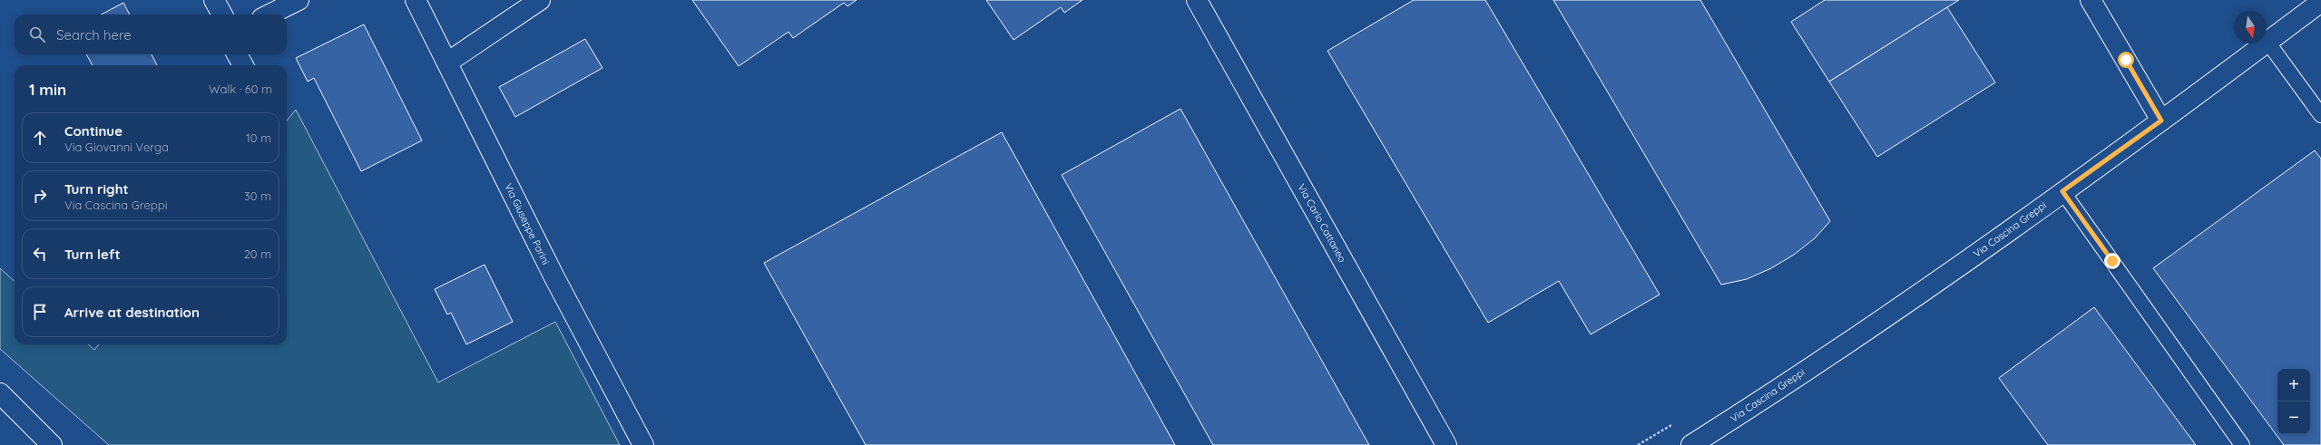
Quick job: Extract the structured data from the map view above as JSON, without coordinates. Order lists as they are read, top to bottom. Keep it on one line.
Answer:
{"streets":{"street":["Via Carlo Cattaneo","Via Giuseppe Parini","Via Cascina Greppi"]},"north":"bottom","page":{"search":"Search here","heading":["1 min","Walk · 60 m"],"list":[["Continue","Via Giovanni Verga","10 m"],["Turn right","Via Cascina Greppi","30 m"],["Turn left","20 m"],"Arrive at destination"],"map_buttons":["+","−"]}}
